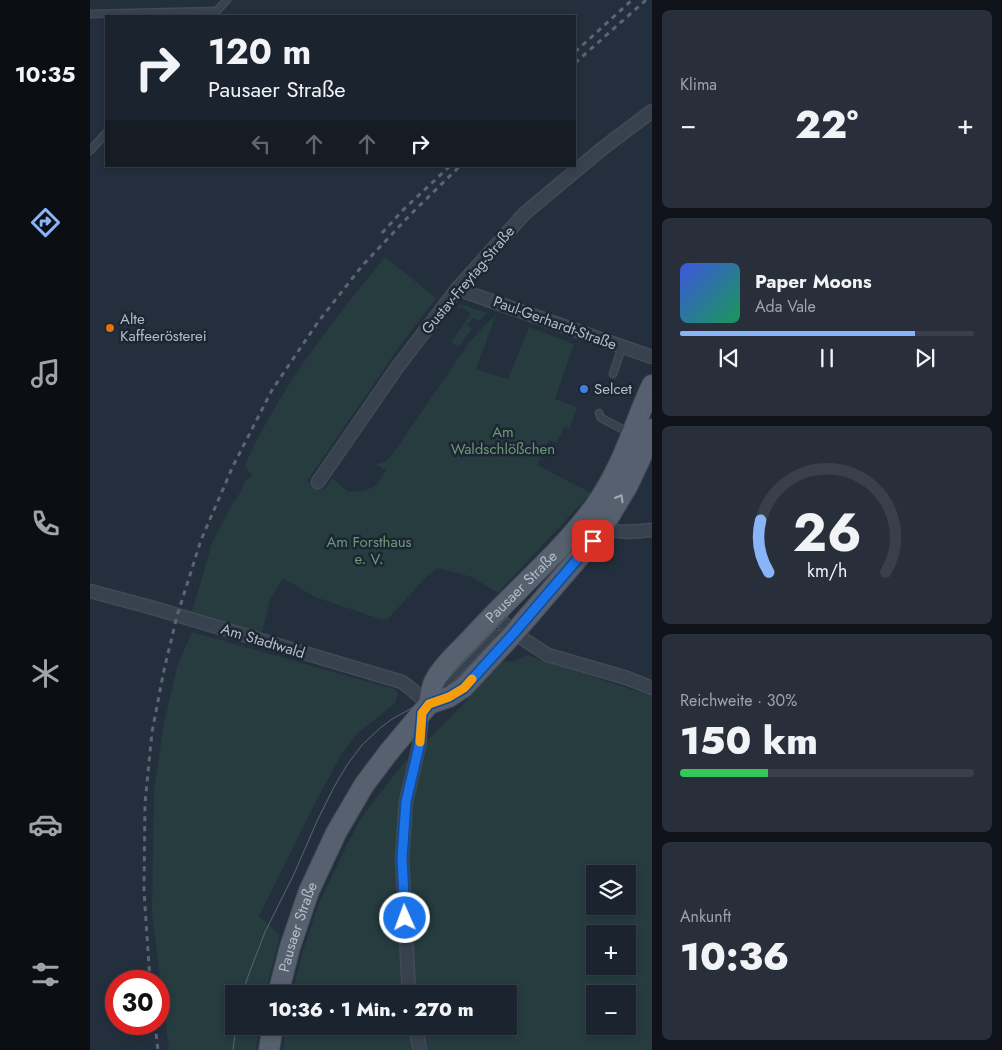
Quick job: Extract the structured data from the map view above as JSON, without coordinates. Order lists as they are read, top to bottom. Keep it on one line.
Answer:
{"streets":{"main road":["Pausaer Straße"],"street":["Gustav-Freytag-Straße","Paul-Gerhardt-Straße","Am Stadtwald"]},"crossings":[["Gustav-Freytag-Straße","Paul-Gerhardt-Straße"],["Pausaer Straße","Am Stadtwald"]],"parks":["Am Waldschlößchen","Am Forsthaus e. V."],"places":["Alte Kaffeerösterei","Selcet"],"page":{"tabs":"10:35","tile":["Klima",["Reichweite · 30%","150 km"],["Ankunft","10:36"]],"turn":["120 m","Pausaer Straße"],"heat":["−","22°","+"],"song":["Paper Moons","Ada Vale"],"map_buttons":["+","−"],"limit":"30","trip":"10:36 · 1 Min. · 270 m","gauge":["26","km/h"]}}
